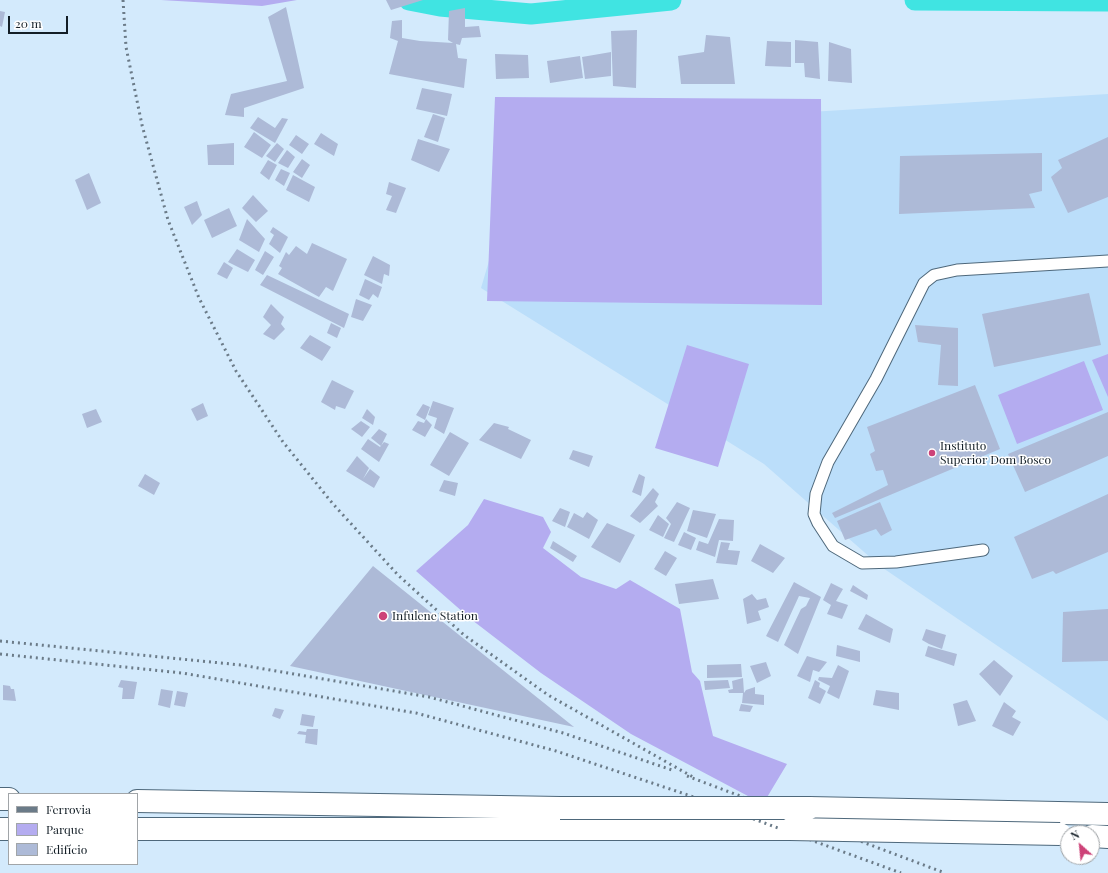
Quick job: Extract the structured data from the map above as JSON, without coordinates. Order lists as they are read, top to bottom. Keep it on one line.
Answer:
{"places":["Instituto Superior Dom Bosco","Infulene Station"],"legend":["Ferrovia","Parque","Edifício"],"scale_bar":"20 m","north":"top left"}
